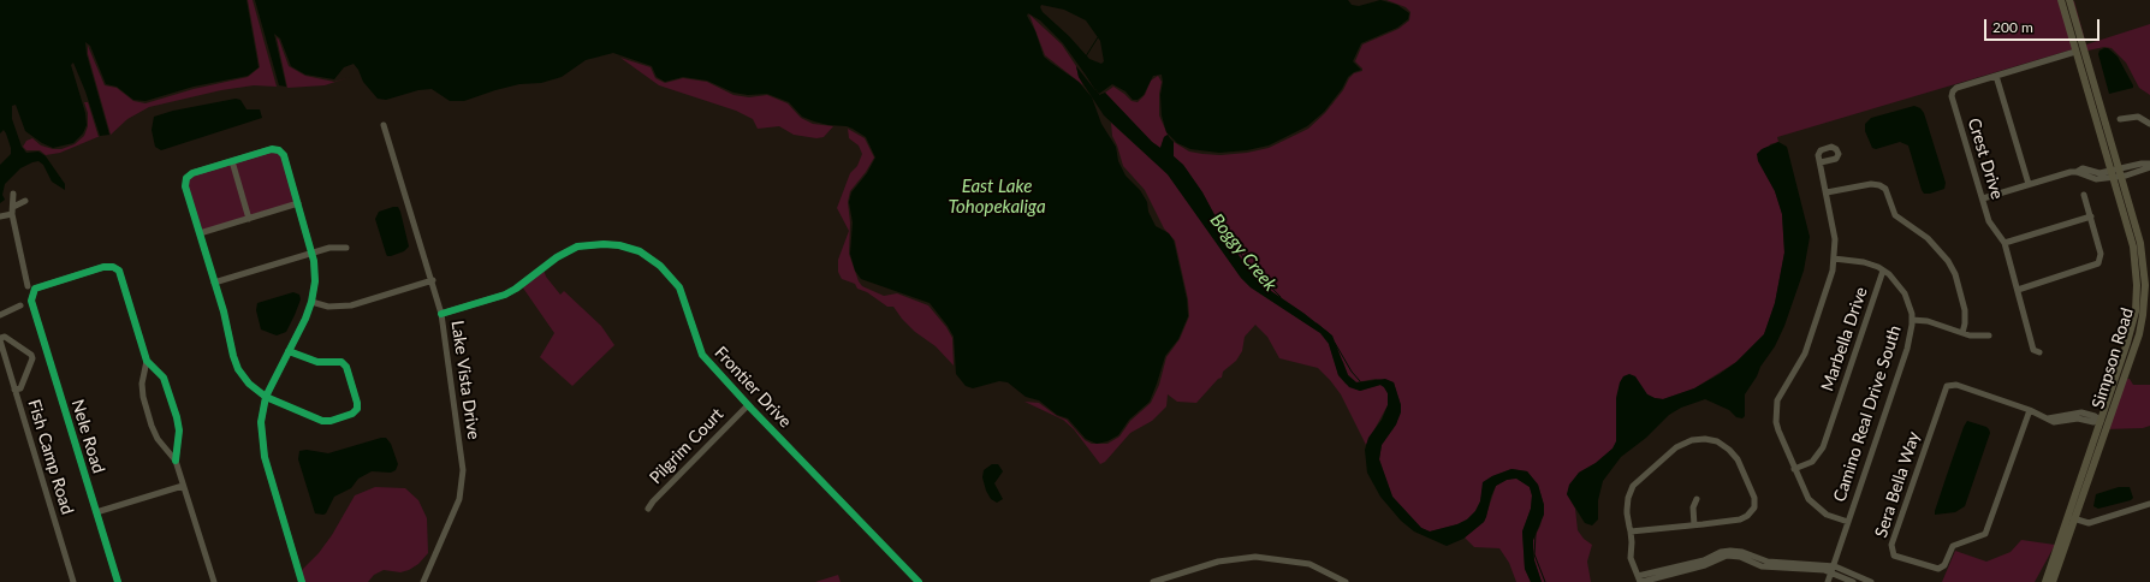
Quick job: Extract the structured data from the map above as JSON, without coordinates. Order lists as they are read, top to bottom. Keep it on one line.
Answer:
{"streets":{"main road":["Simpson Road"],"street":["Crest Drive","Marbella Drive","Lake Vista Drive","Frontier Drive","Camino Real Drive South","Nele Road","Pilgrim Court","Fish Camp Road","Sera Bella Way"]},"crossings":[["Crest Drive","Simpson Road"],["Marbella Drive","Camino Real Drive South"],["Simpson Road","Sera Bella Way"],["Lake Vista Drive","Frontier Drive"],["Frontier Drive","Pilgrim Court"]],"water":["East Lake Tohopekaliga","Boggy Creek"],"scale_bar":"200 m"}
